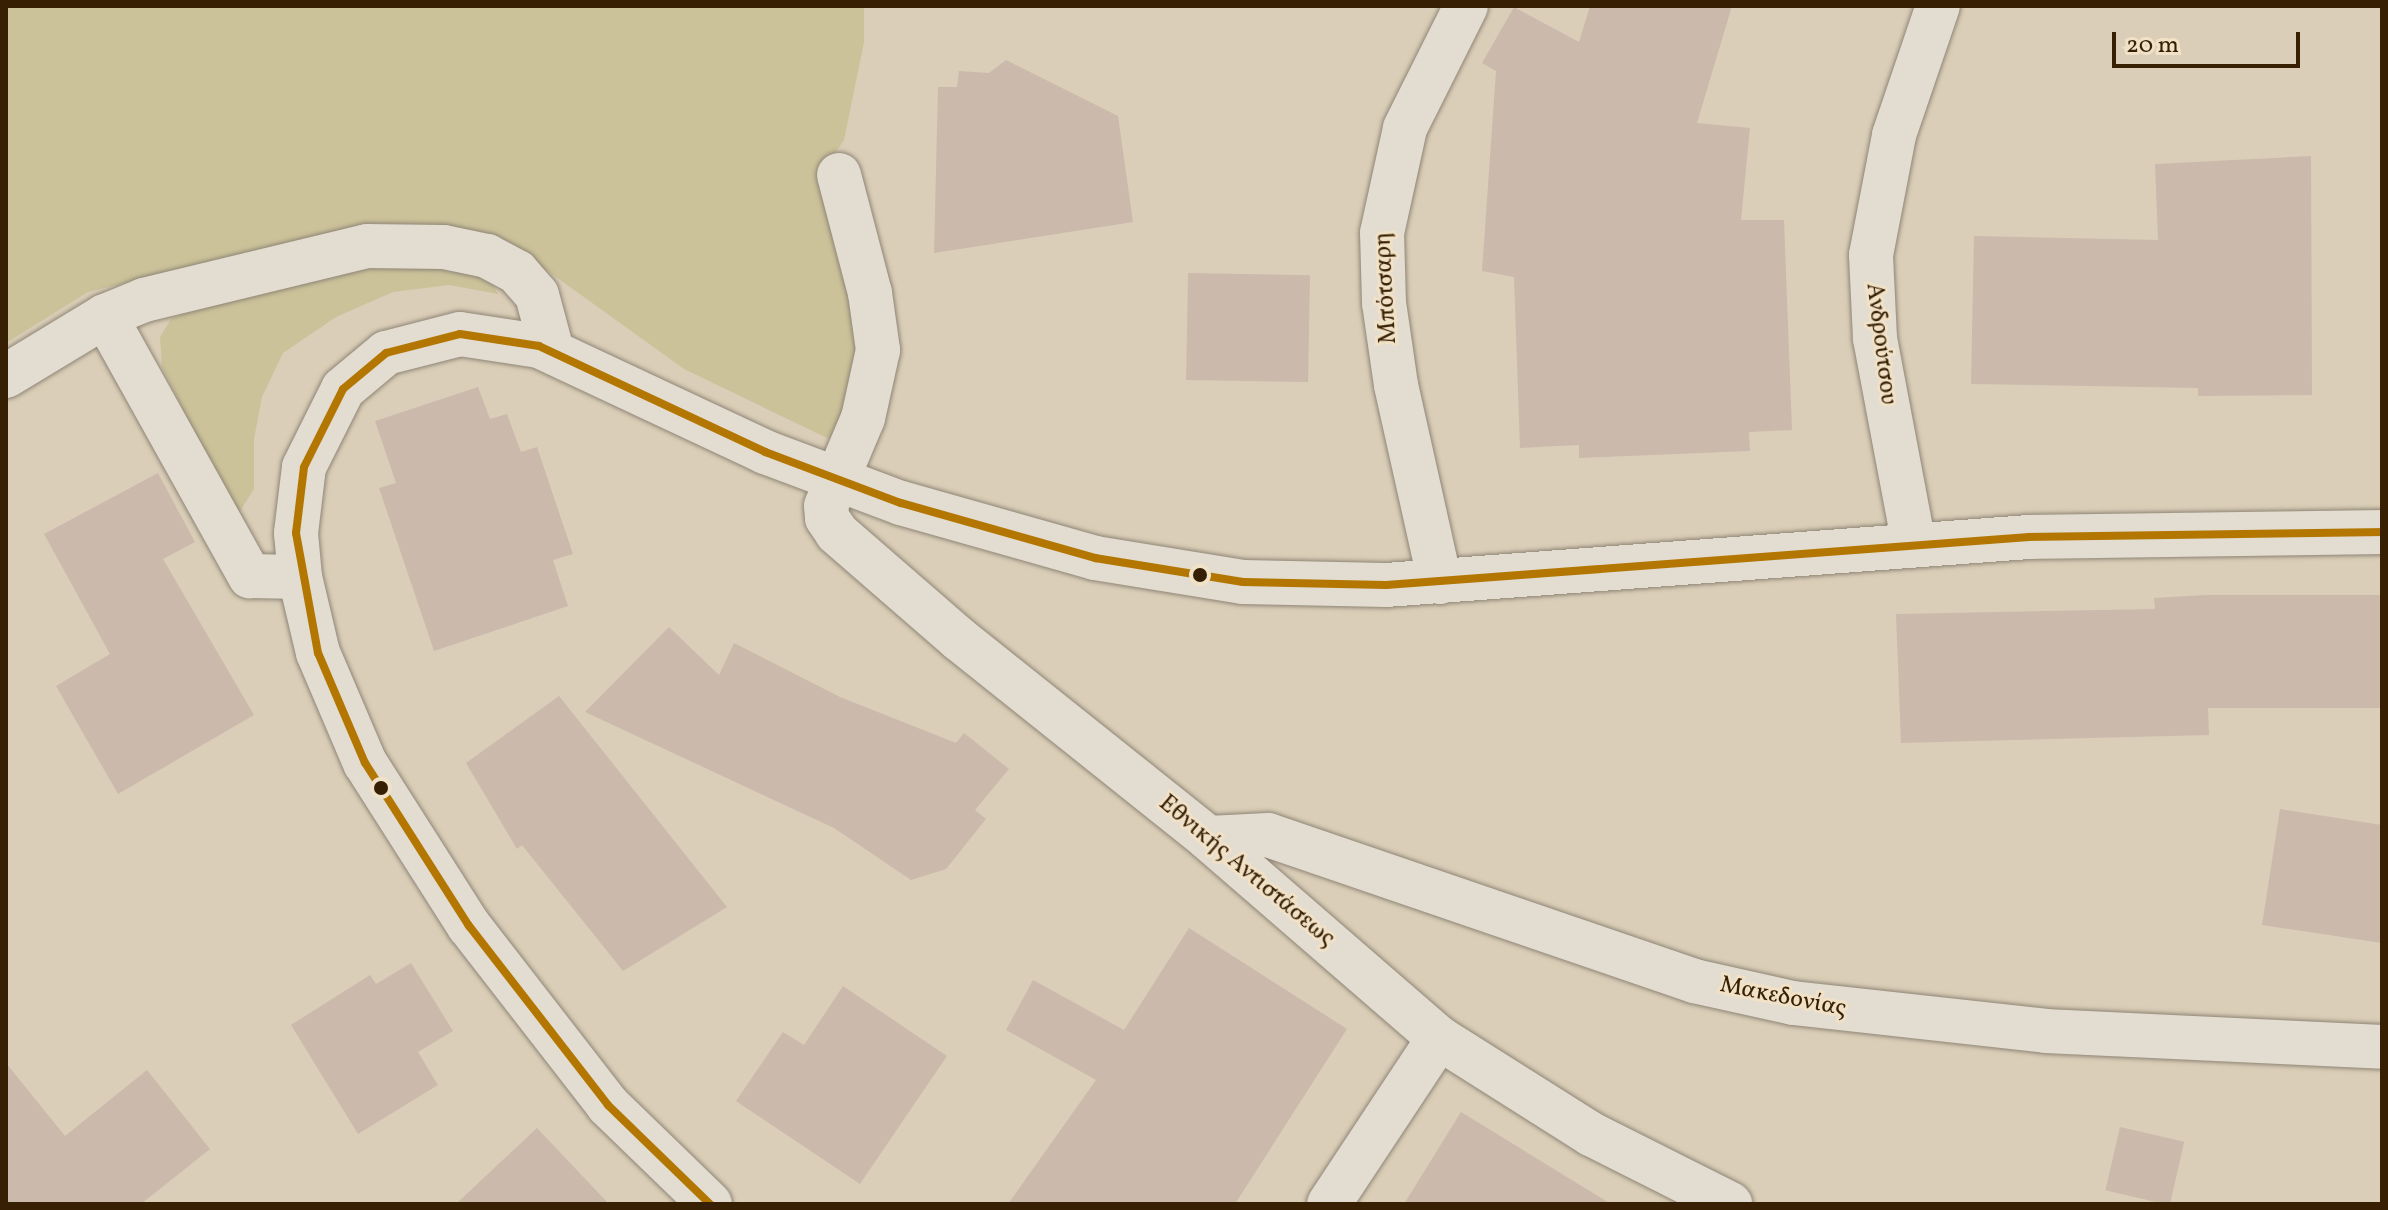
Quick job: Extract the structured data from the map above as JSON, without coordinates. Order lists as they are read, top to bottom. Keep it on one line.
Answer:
{"streets":{"street":["Μπότσαρη","Ανδρούτσου","Εθνικής Αντιστάσεως","Μακεδονίας"]},"crossings":[["Εθνικής Αντιστάσεως","Μακεδονίας"]],"scale_bar":"20 m"}
